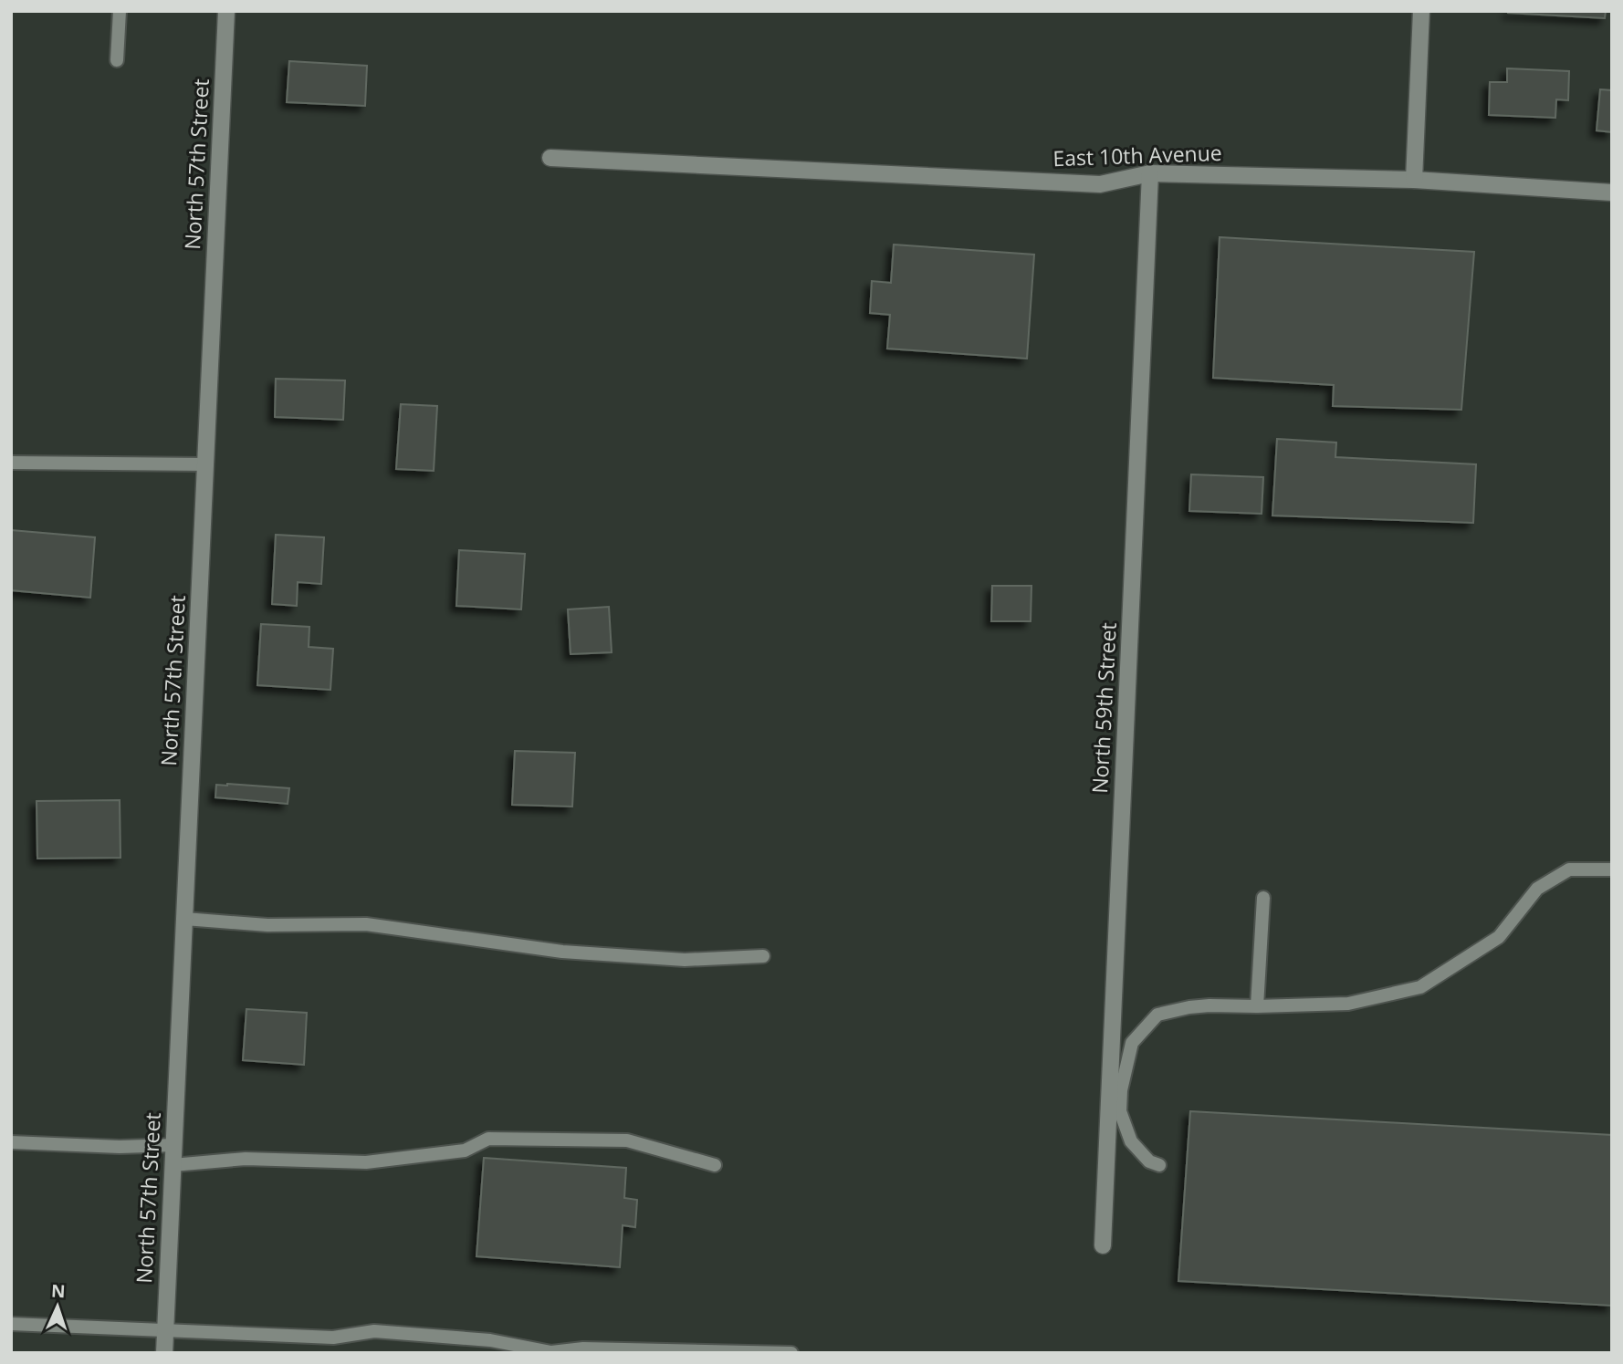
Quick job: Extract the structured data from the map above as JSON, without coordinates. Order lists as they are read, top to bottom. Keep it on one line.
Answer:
{"streets":{"street":["East 10th Avenue","North 57th Street","North 59th Street"]},"crossings":[["East 10th Avenue","North 59th Street"]],"north":"top"}
